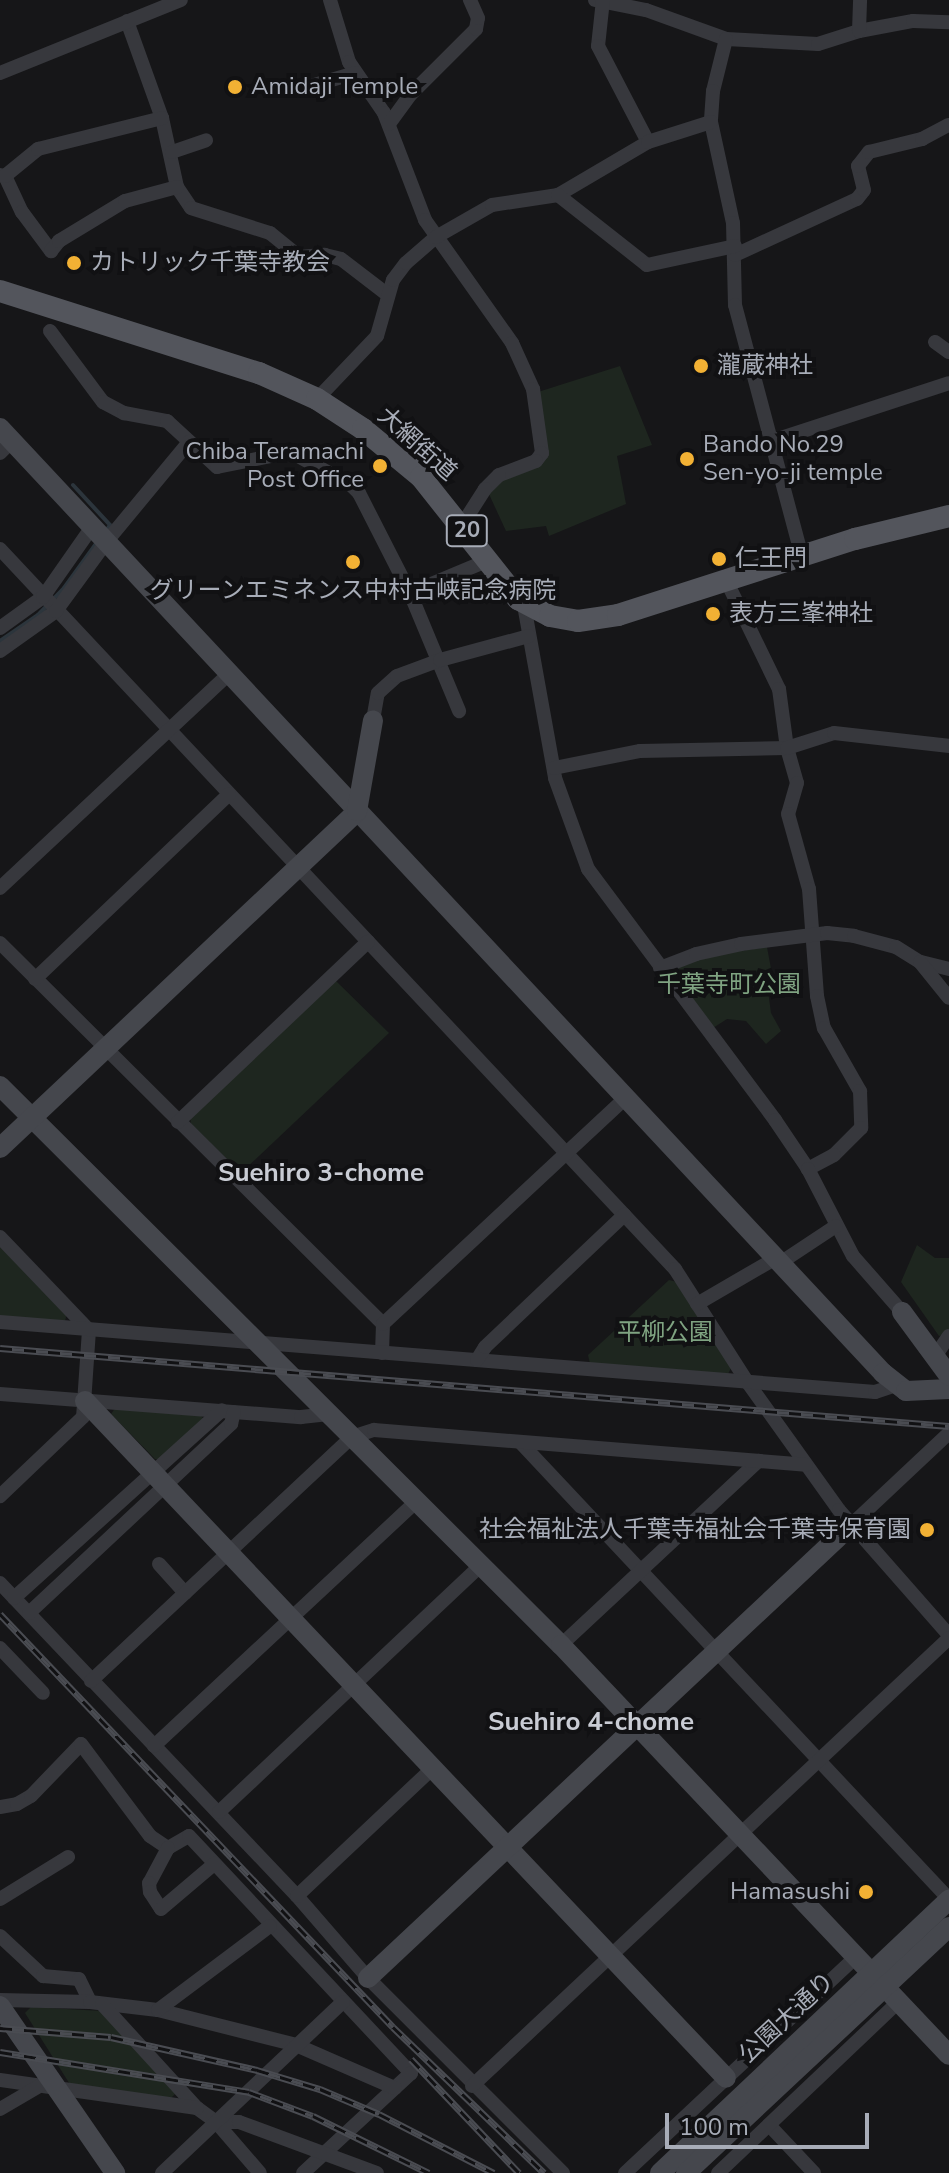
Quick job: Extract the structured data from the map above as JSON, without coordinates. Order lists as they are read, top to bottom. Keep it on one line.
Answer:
{"streets":{"main road":["大網街道","20"],"street":["公園大通り"]},"districts":["Suehiro 3-chome","Suehiro 4-chome"],"parks":["千葉寺町公園","平柳公園"],"places":["Amidaji Temple","カトリック千葉寺教会","瀧蔵神社","Bando No.29 Sen-yo-ji temple","Chiba Teramachi Post Office","仁王門","グリーンエミネンス中村古峡記念病院","表方三峯神社","社会福祉法人千葉寺福祉会千葉寺保育園","Hamasushi"],"scale_bar":"100 m"}
